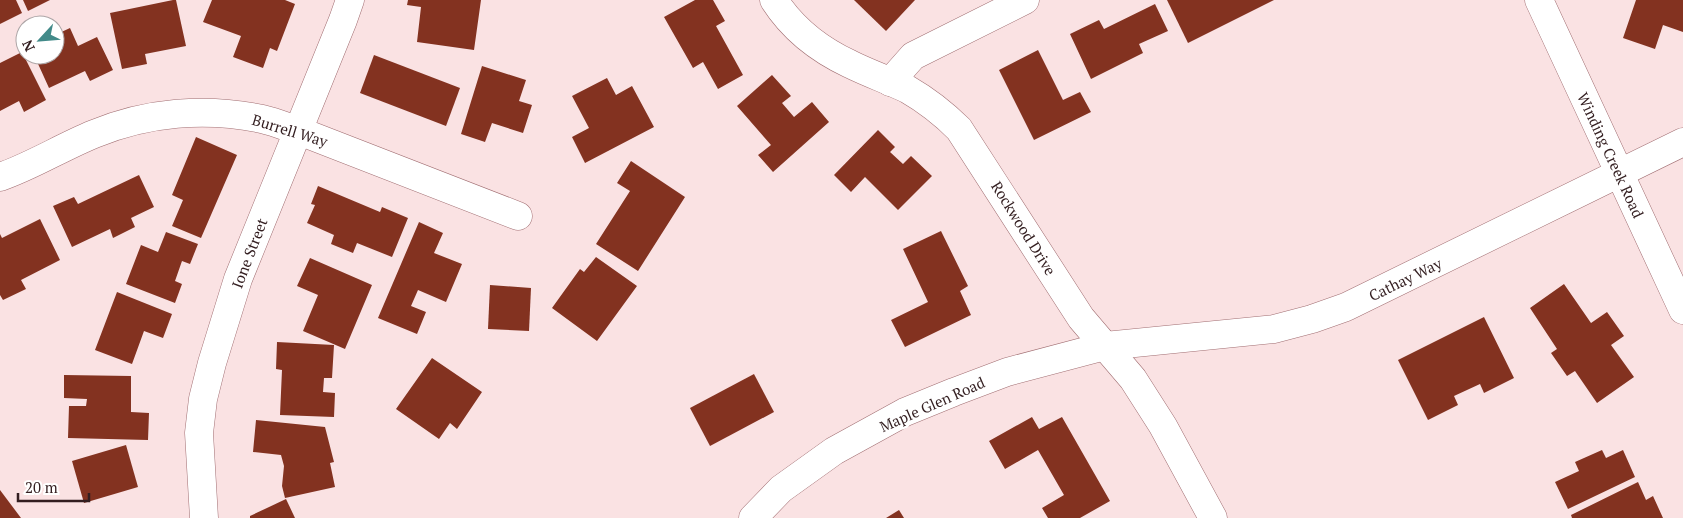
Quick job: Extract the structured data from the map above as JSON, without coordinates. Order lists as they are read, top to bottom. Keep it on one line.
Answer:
{"streets":{"street":["Burrell Way","Winding Creek Road","Rockwood Drive","Ione Street","Cathay Way","Maple Glen Road"]},"crossings":[["Burrell Way","Ione Street"],["Winding Creek Road","Cathay Way"],["Rockwood Drive","Cathay Way"],["Rockwood Drive","Maple Glen Road"],["Cathay Way","Maple Glen Road"]],"scale_bar":"20 m","north":"bottom left"}
